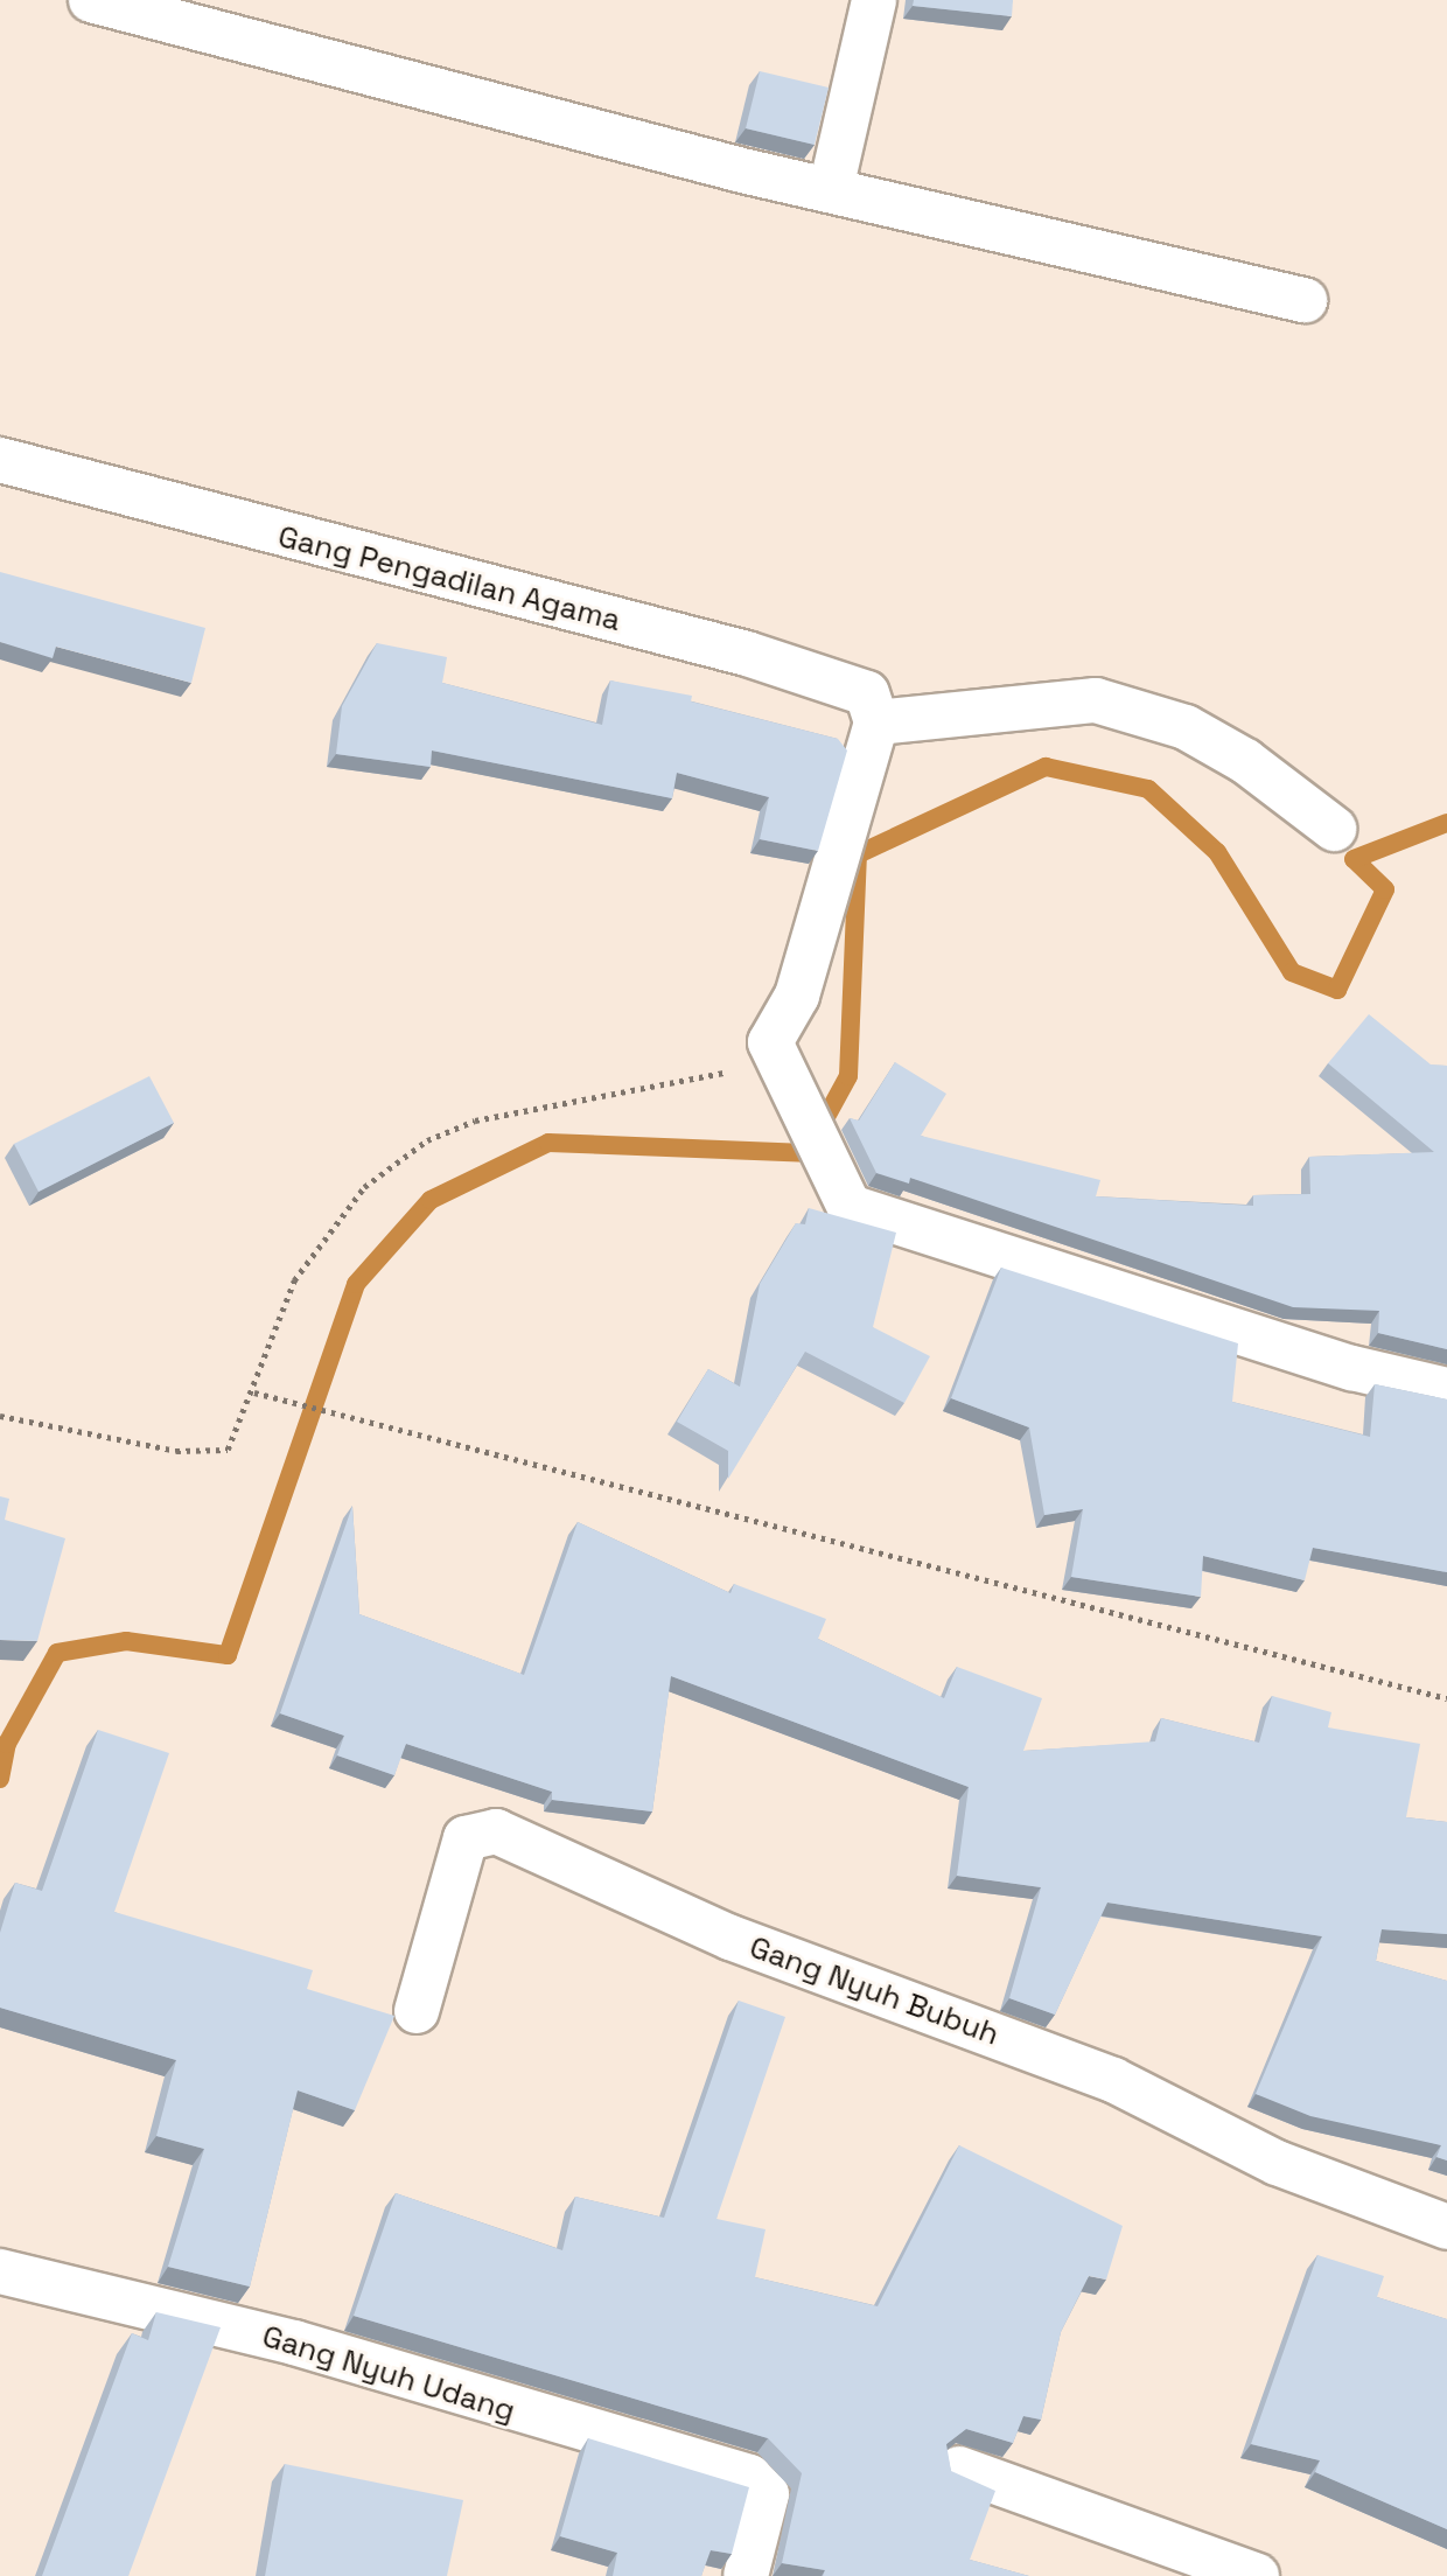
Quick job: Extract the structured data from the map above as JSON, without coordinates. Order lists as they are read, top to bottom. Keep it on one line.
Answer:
{"streets":{"street":["Gang Pengadilan Agama","Gang Nyuh Bubuh","Gang Nyuh Udang"]}}
